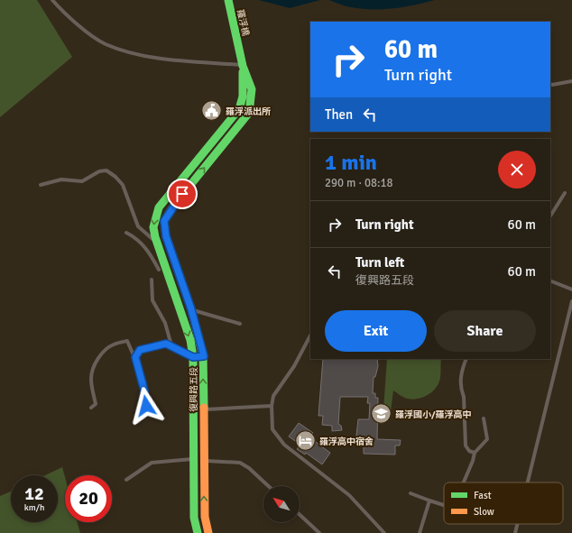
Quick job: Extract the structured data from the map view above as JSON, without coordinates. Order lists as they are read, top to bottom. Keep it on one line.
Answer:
{"streets":{"main road":["羅浮橋","復興路五段"]},"crossings":[["羅浮橋","復興路五段"]],"places":{"public building":["羅浮派出所"],"school or university":["羅浮國小/羅浮高中"],"hotel":["羅浮高中宿舍"]},"legend":["Fast","Slow"],"north":"top left","page":{"turn":["60 m","Turn right"],"then":"Then","heading":["1 min","290 m · 08:18"],"list":[{"name":"Turn right","value":"60 m"},{"name":"Turn left","note":"復興路五段","value":"60 m"}],"buttons":["Exit","Share"],"speed":"12 km/h","limit":"20"}}
